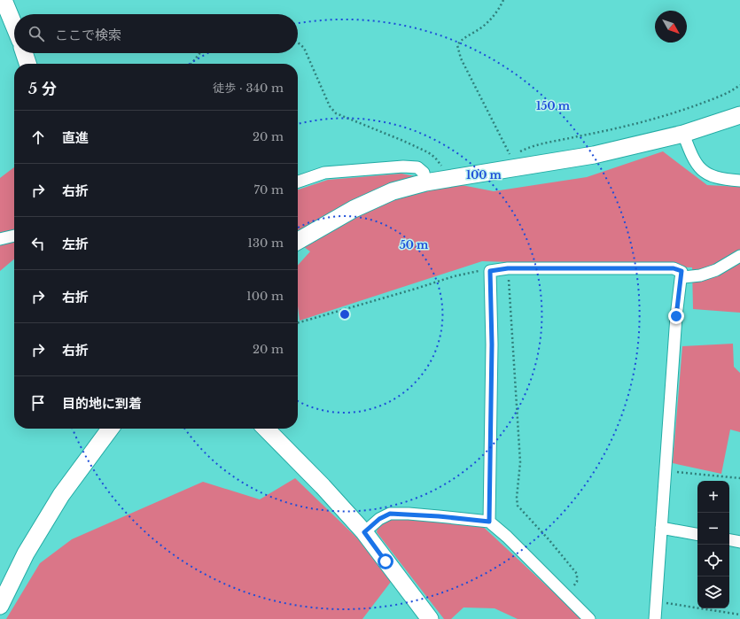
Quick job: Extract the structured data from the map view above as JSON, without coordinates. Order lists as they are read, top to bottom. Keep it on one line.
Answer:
{"north":"bottom right","page":{"search":"ここで検索","heading":["5 分","徒歩 · 340 m"],"list":[["直進","20 m"],["右折","70 m"],["左折","130 m"],["右折","100 m"],["右折","20 m"],"目的地に到着"],"map_buttons":["+","−"]},"rings":["150 m","100 m","50 m"]}
